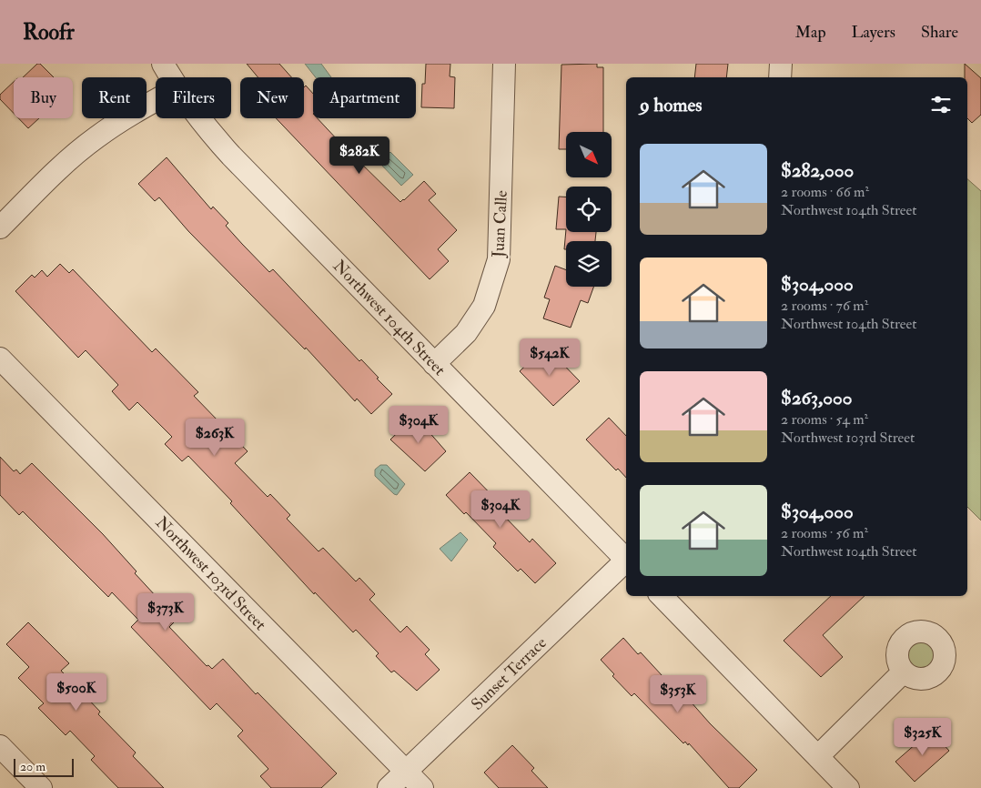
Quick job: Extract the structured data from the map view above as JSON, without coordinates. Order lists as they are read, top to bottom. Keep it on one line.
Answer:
{"streets":{"street":["Juan Calle","Northwest 104th Street","Northwest 103rd Street","Sunset Terrace"]},"crossings":[["Juan Calle","Northwest 104th Street"],["Northwest 103rd Street","Sunset Terrace"]],"scale_bar":"20 m","north":"bottom right","page":{"header":"Roofr","nav":["Map","Layers","Share"],"chip":["Buy","Rent","Filters","New","Apartment"],"heading":"9 homes","list":[{"name":"$282,000","note":"2 rooms · 66 m² · Northwest 104th Street"},{"name":"$304,000","note":"2 rooms · 76 m² · Northwest 104th Street"},{"name":"$263,000","note":"2 rooms · 54 m² · Northwest 103rd Street"},{"name":"$304,000","note":"2 rooms · 56 m² · Northwest 104th Street"}],"price":["$282K","$542K","$304K","$263K","$304K","$373K","$500K","$353K","$325K"],"scale":"20 m"}}
